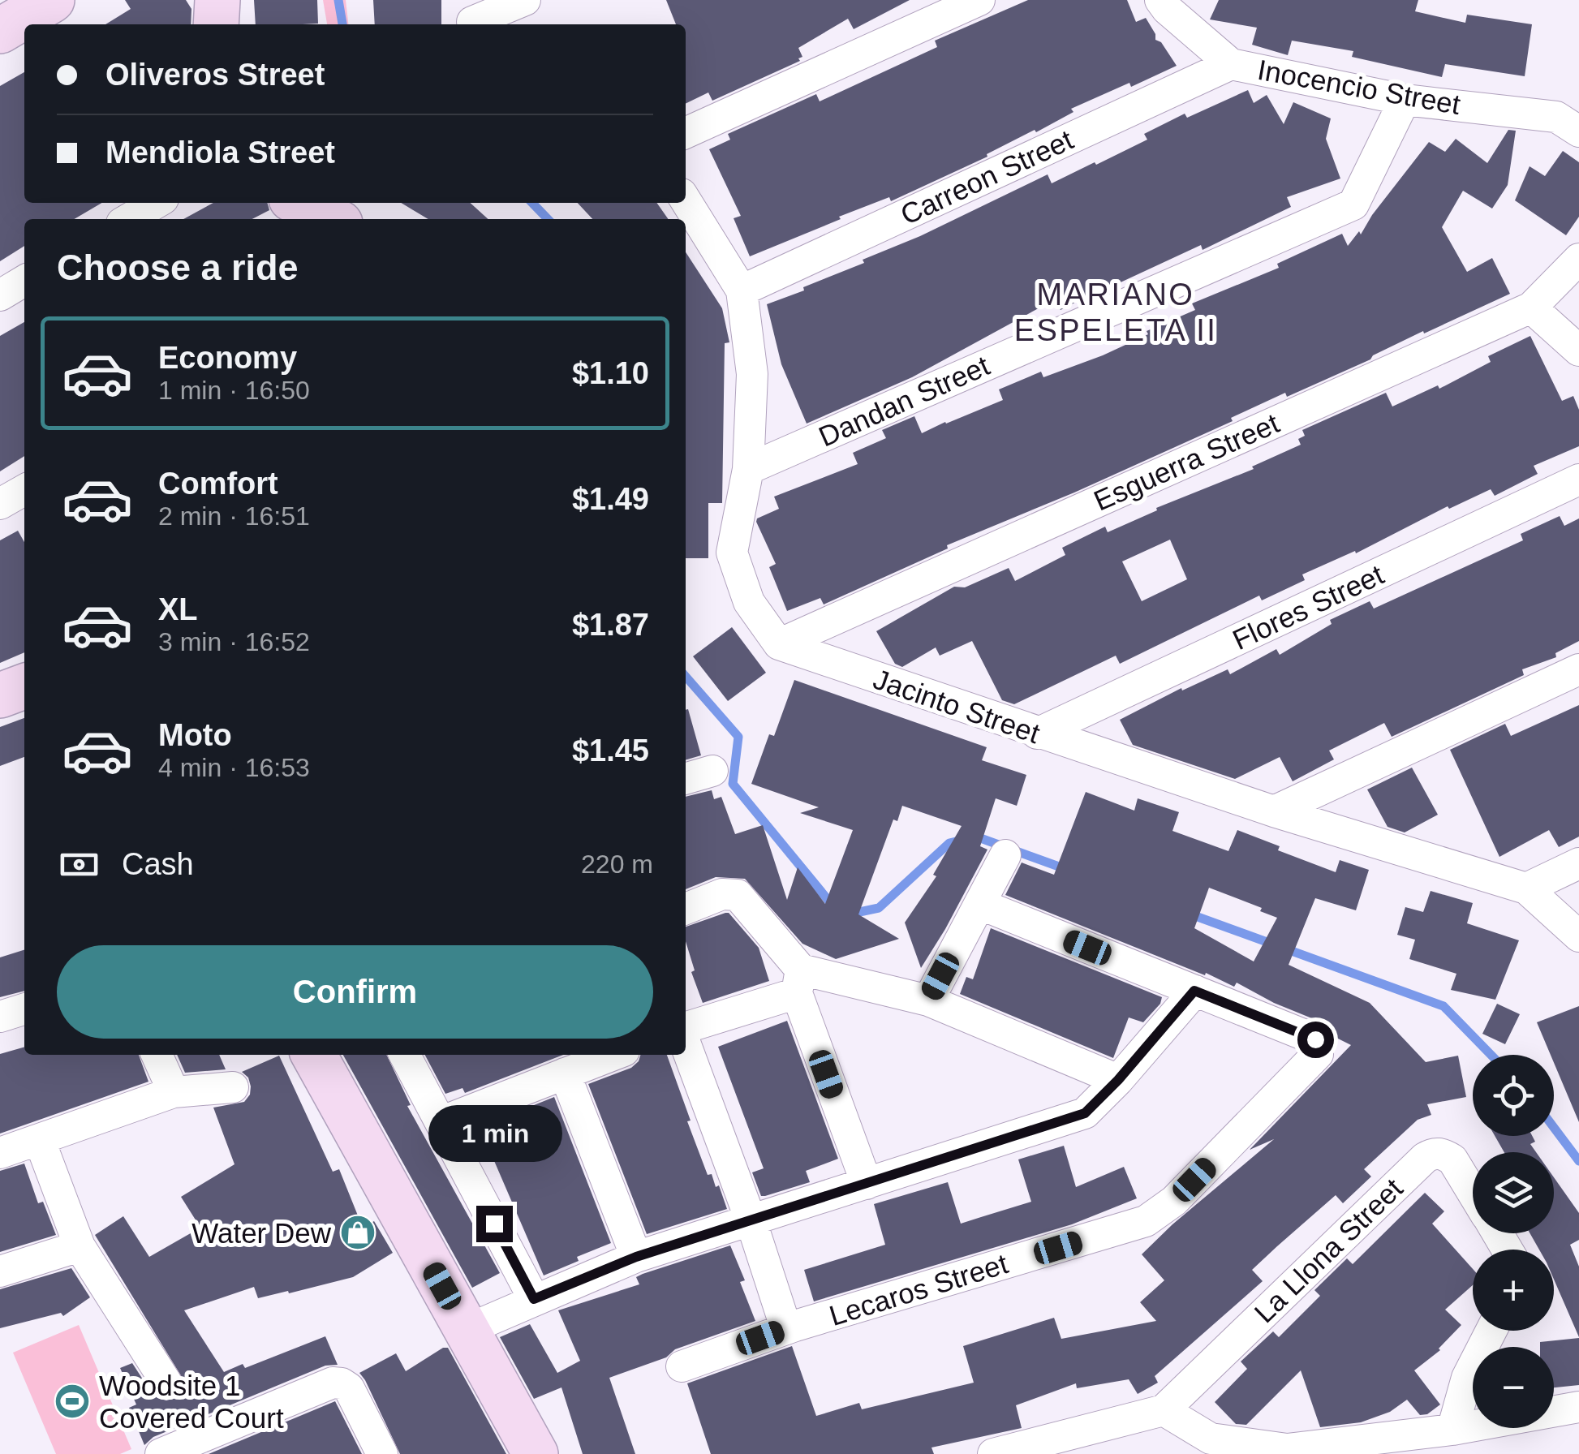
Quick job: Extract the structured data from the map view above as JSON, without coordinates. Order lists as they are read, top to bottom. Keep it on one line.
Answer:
{"streets":{"street":["Inocencio Street","Carreon Street","Dandan Street","Esguerra Street","Flores Street","Jacinto Street","La Llona Street","Lecaros Street"]},"crossings":[["Inocencio Street","Carreon Street"],["Inocencio Street","Dandan Street"],["Esguerra Street","Jacinto Street"],["Flores Street","Jacinto Street"]],"districts":["MARIANO ESPELETA II"],"places":{"shop":["Water Dew"],"sports":["Woodsite 1 Covered Court"]},"page":{"banner":["Oliveros Street","Mendiola Street"],"heading":"Choose a ride","list":[{"name":"Economy","note":"1 min · 16:50","value":"$1.10"},{"name":"Comfort","note":"2 min · 16:51","value":"$1.49"},{"name":"XL","note":"3 min · 16:52","value":"$1.87"},{"name":"Moto","note":"4 min · 16:53","value":"$1.45"}],"pay":["Cash","220 m"],"buttons":"Confirm","map_buttons":["+","−"],"bubble":"1 min"}}
